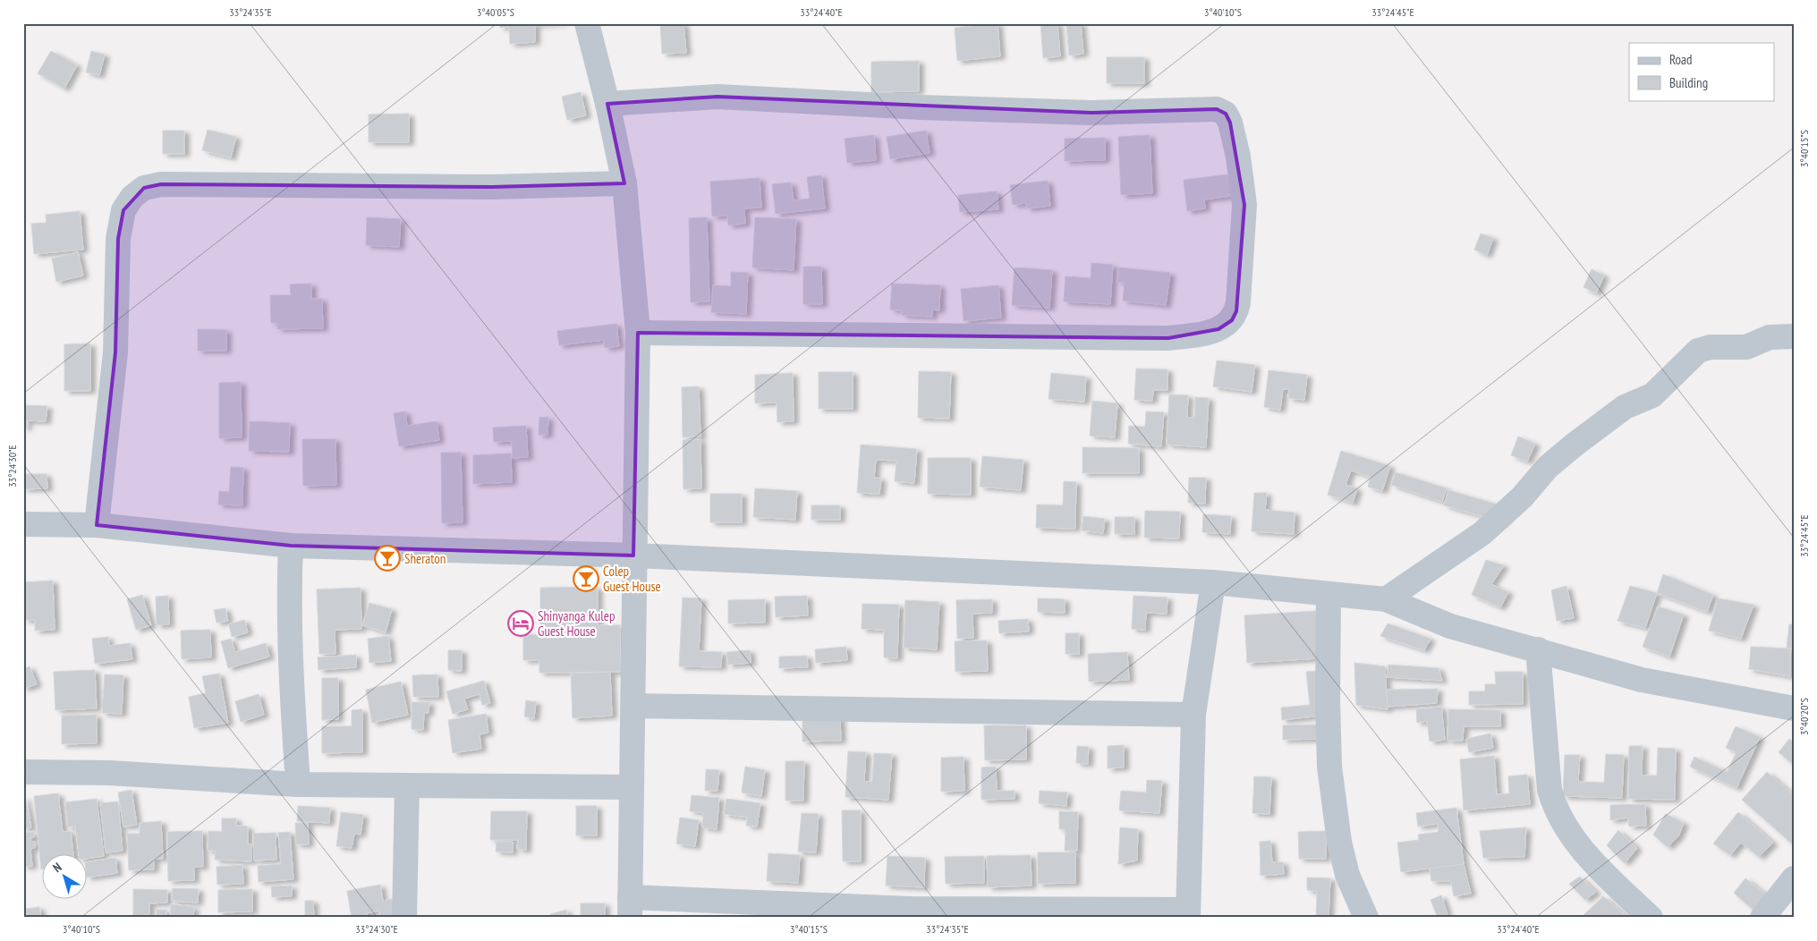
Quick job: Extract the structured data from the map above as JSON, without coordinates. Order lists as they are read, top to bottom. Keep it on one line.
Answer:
{"places":{"bar":["Sheraton","Colep Guest House"],"hotel":["Shinyanga Kulep Guest House"]},"legend":["Road","Building"],"north":"top left","coordinates":["33°24'35\"E","3°40'05\"S","33°24'40\"E","3°40'10\"S","33°24'45\"E","3°40'15\"S","33°24'30\"E","3°40'20\"S"]}
